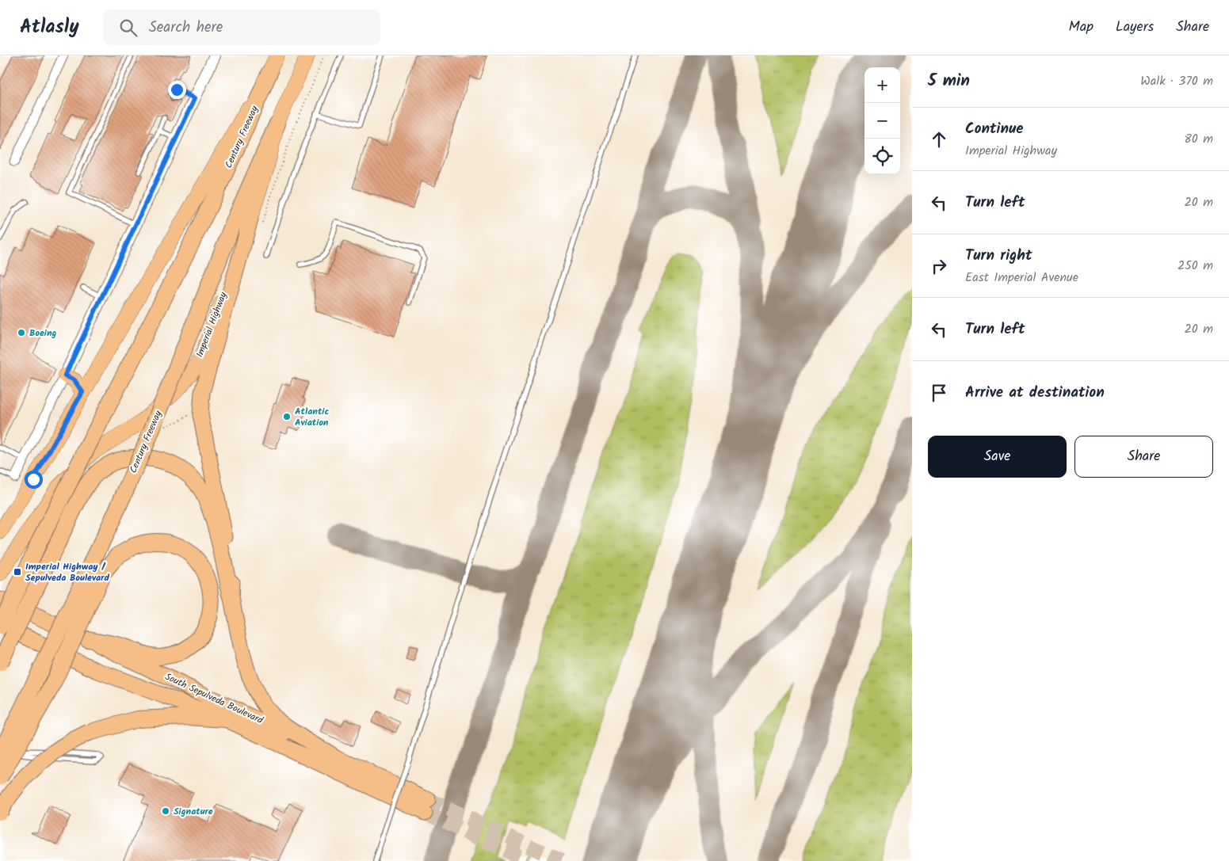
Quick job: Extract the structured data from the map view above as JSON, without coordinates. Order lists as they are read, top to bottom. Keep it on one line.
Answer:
{"streets":{"highway":["Century Freeway","South Sepulveda Boulevard"],"main road":["Imperial Highway"]},"crossings":[["Century Freeway","Imperial Highway"],["Century Freeway","South Sepulveda Boulevard"]],"places":{"other":["Boeing","Atlantic Aviation","Signature"],"transit":["Imperial Highway / Sepulveda Boulevard"]},"page":{"header":"Atlasly","search":"Search here","nav":["Map","Layers","Share"],"heading":["5 min","Walk · 370 m"],"map_buttons":["+","−"],"list":[["Continue","Imperial Highway","80 m"],["Turn left","20 m"],["Turn right","East Imperial Avenue","250 m"],["Turn left","20 m"],"Arrive at destination"],"buttons":["Save","Share"]}}
